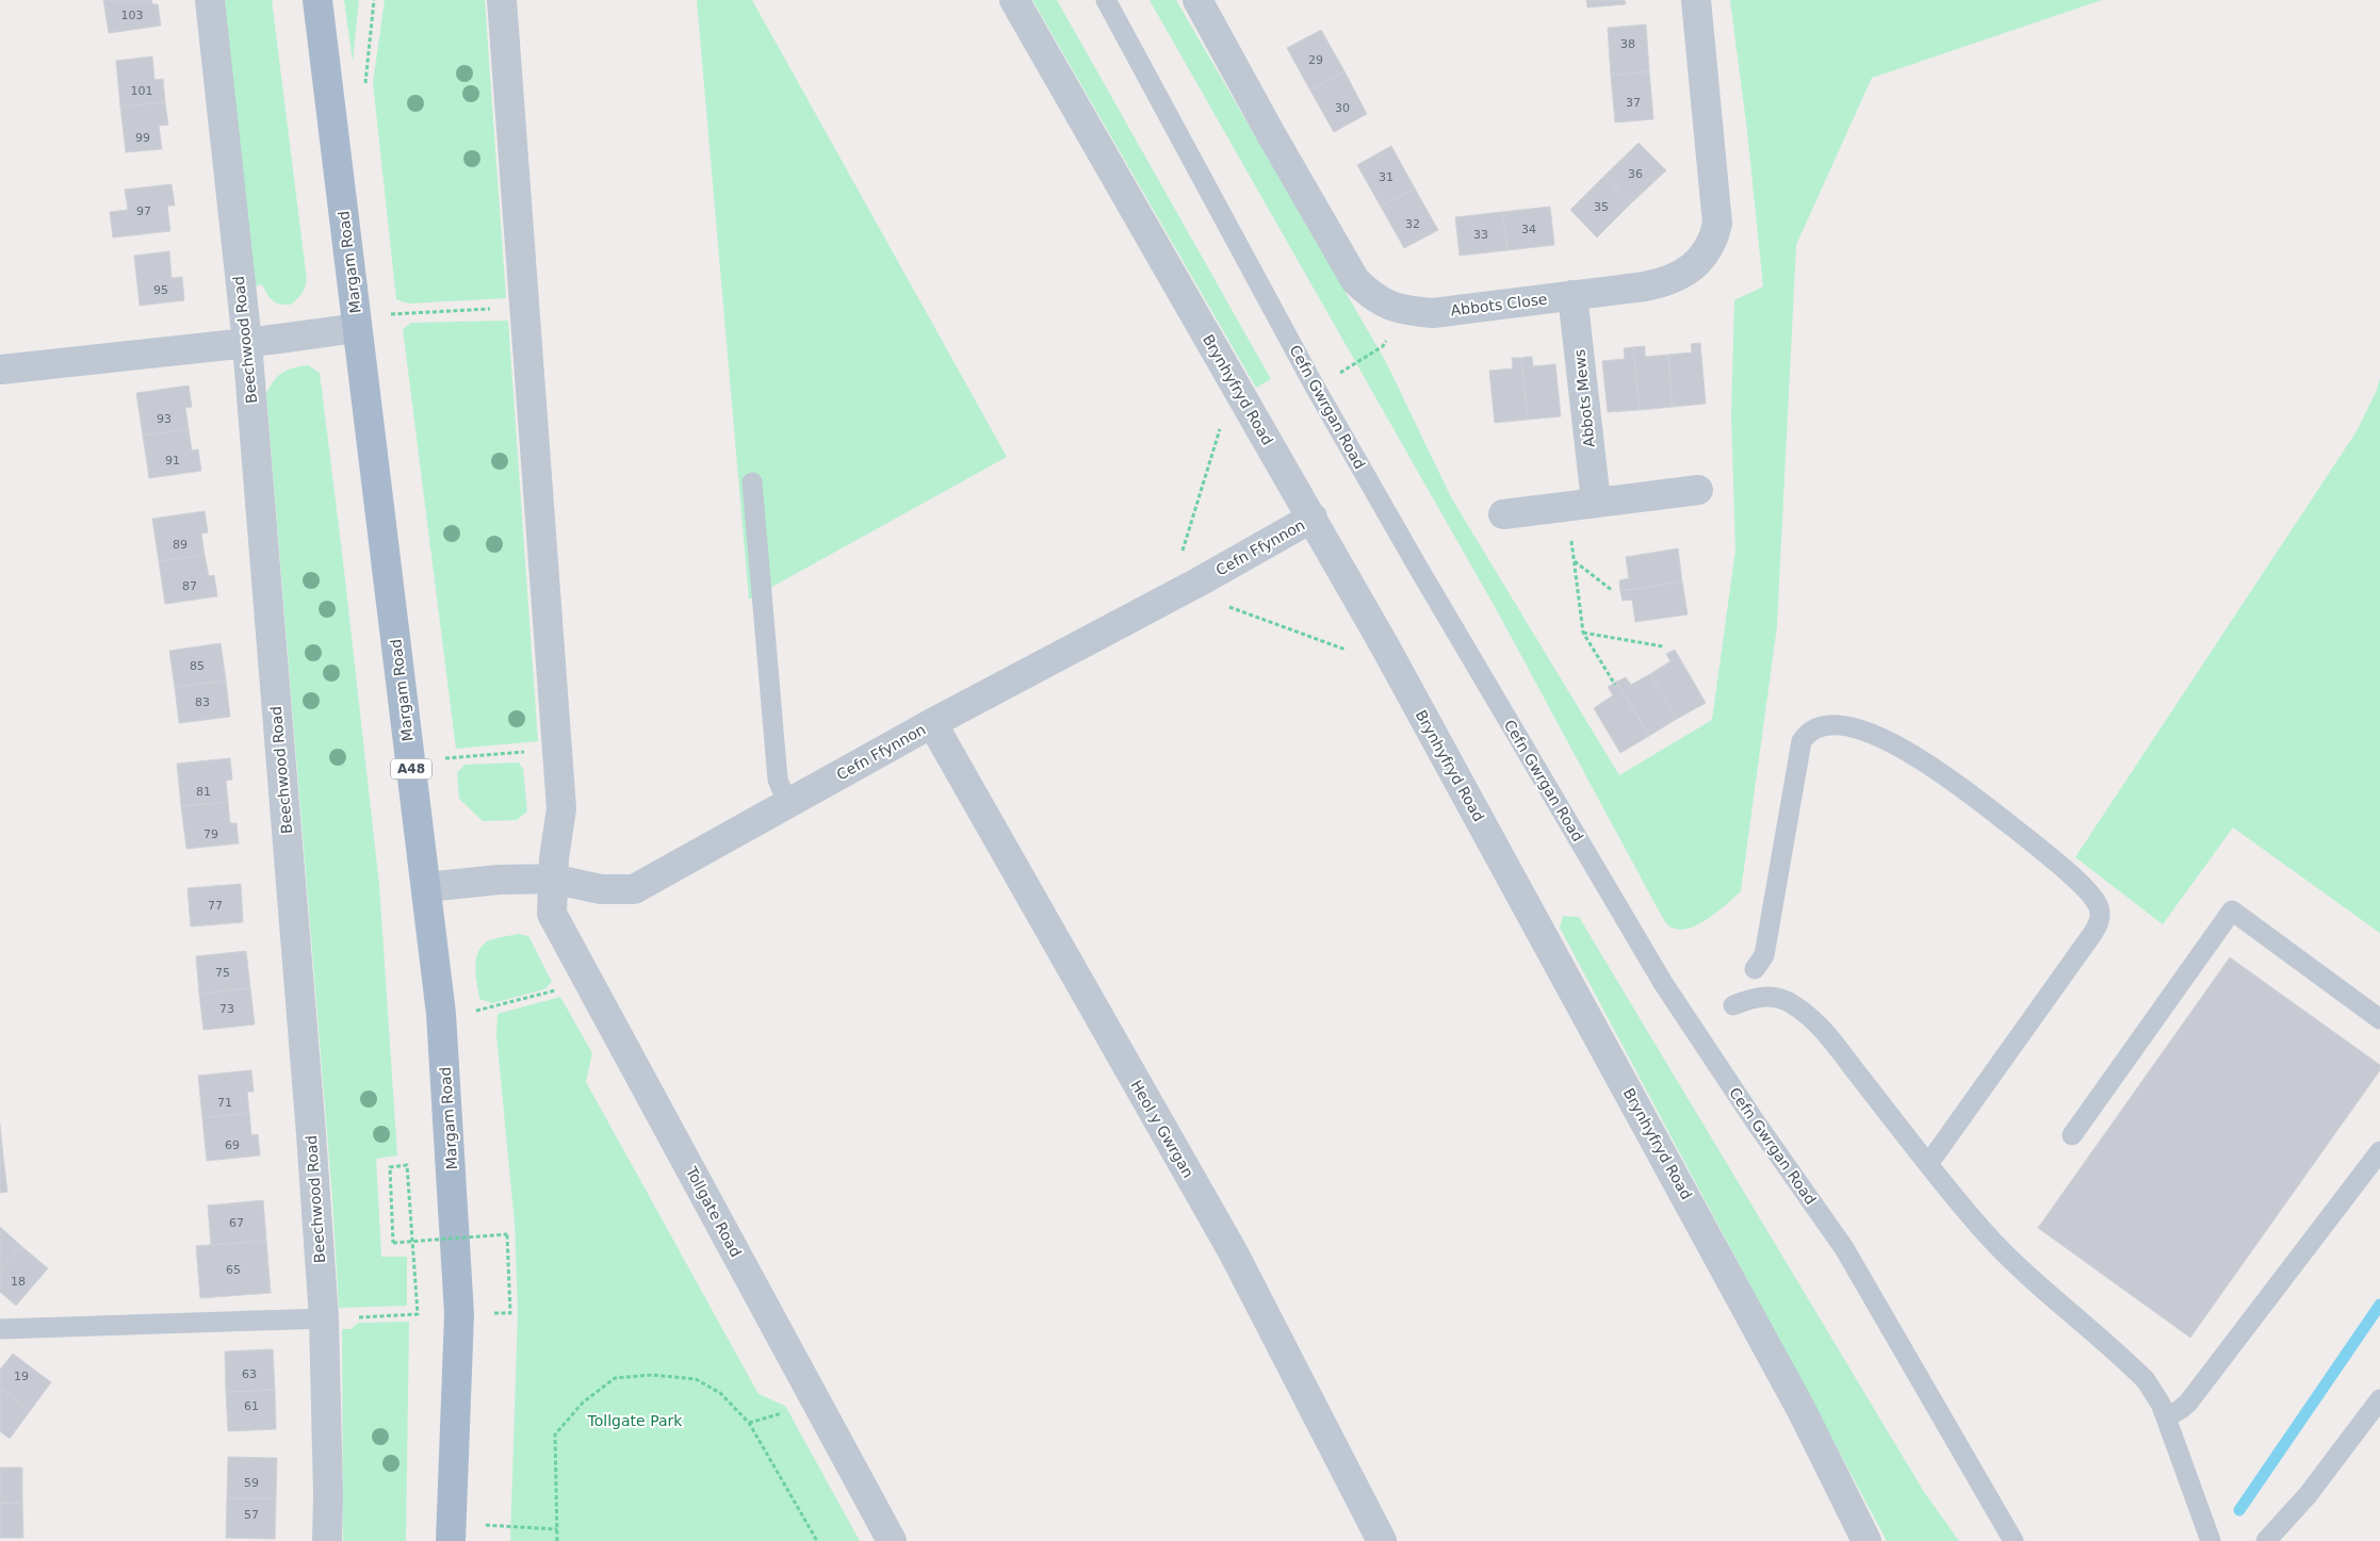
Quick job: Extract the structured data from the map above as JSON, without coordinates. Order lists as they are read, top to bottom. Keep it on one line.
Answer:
{"streets":{"main road":["Margam Road","A48"],"street":["Abbots Close","Beechwood Road","Brynhyfryd Road","Abbots Mews","Cefn Ffynnon","Heol y Gwrgan","Tollgate Road"],"lane":["Cefn Gwrgan Road"]},"crossings":[["Margam Road","Cefn Ffynnon"],["Abbots Close","Abbots Mews"],["Brynhyfryd Road","Cefn Ffynnon"],["Cefn Ffynnon","Heol y Gwrgan"],["Cefn Ffynnon","Tollgate Road"]],"parks":["Tollgate Park"],"house_numbers":["103","38","29","101","37","30","99","36","31","35","97","32","34","33","95","93","91","89","87","85","83","81","79","77","75","73","71","69","67","65","18","63","19","61","59","57"]}
